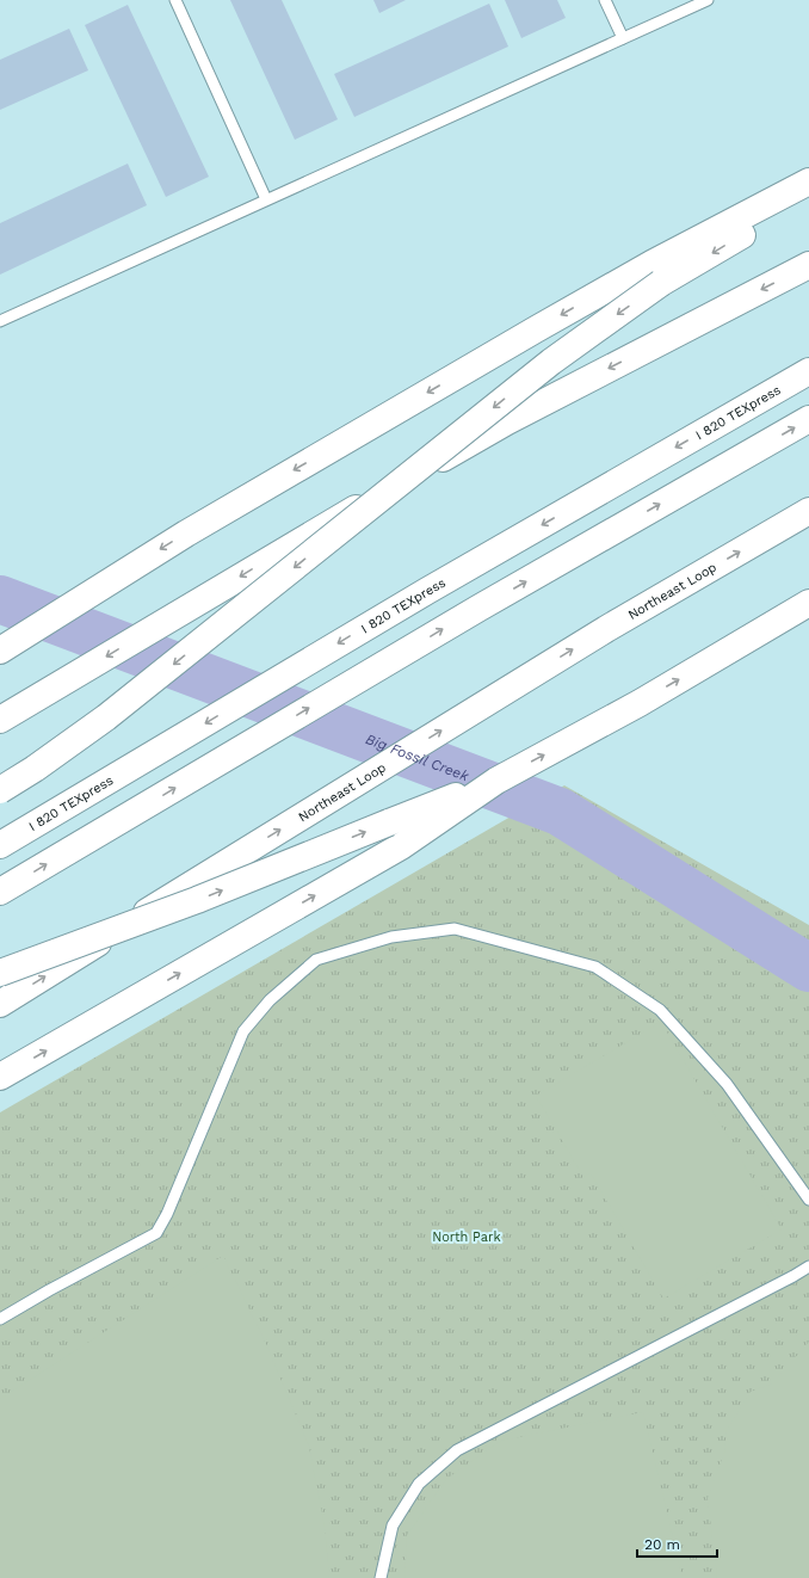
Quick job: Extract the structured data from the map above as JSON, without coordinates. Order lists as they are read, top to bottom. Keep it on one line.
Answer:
{"streets":{"highway":["I 820 TEXpress","Northeast Loop"]},"water":["Big Fossil Creek"],"parks":["North Park"],"scale_bar":"20 m"}
